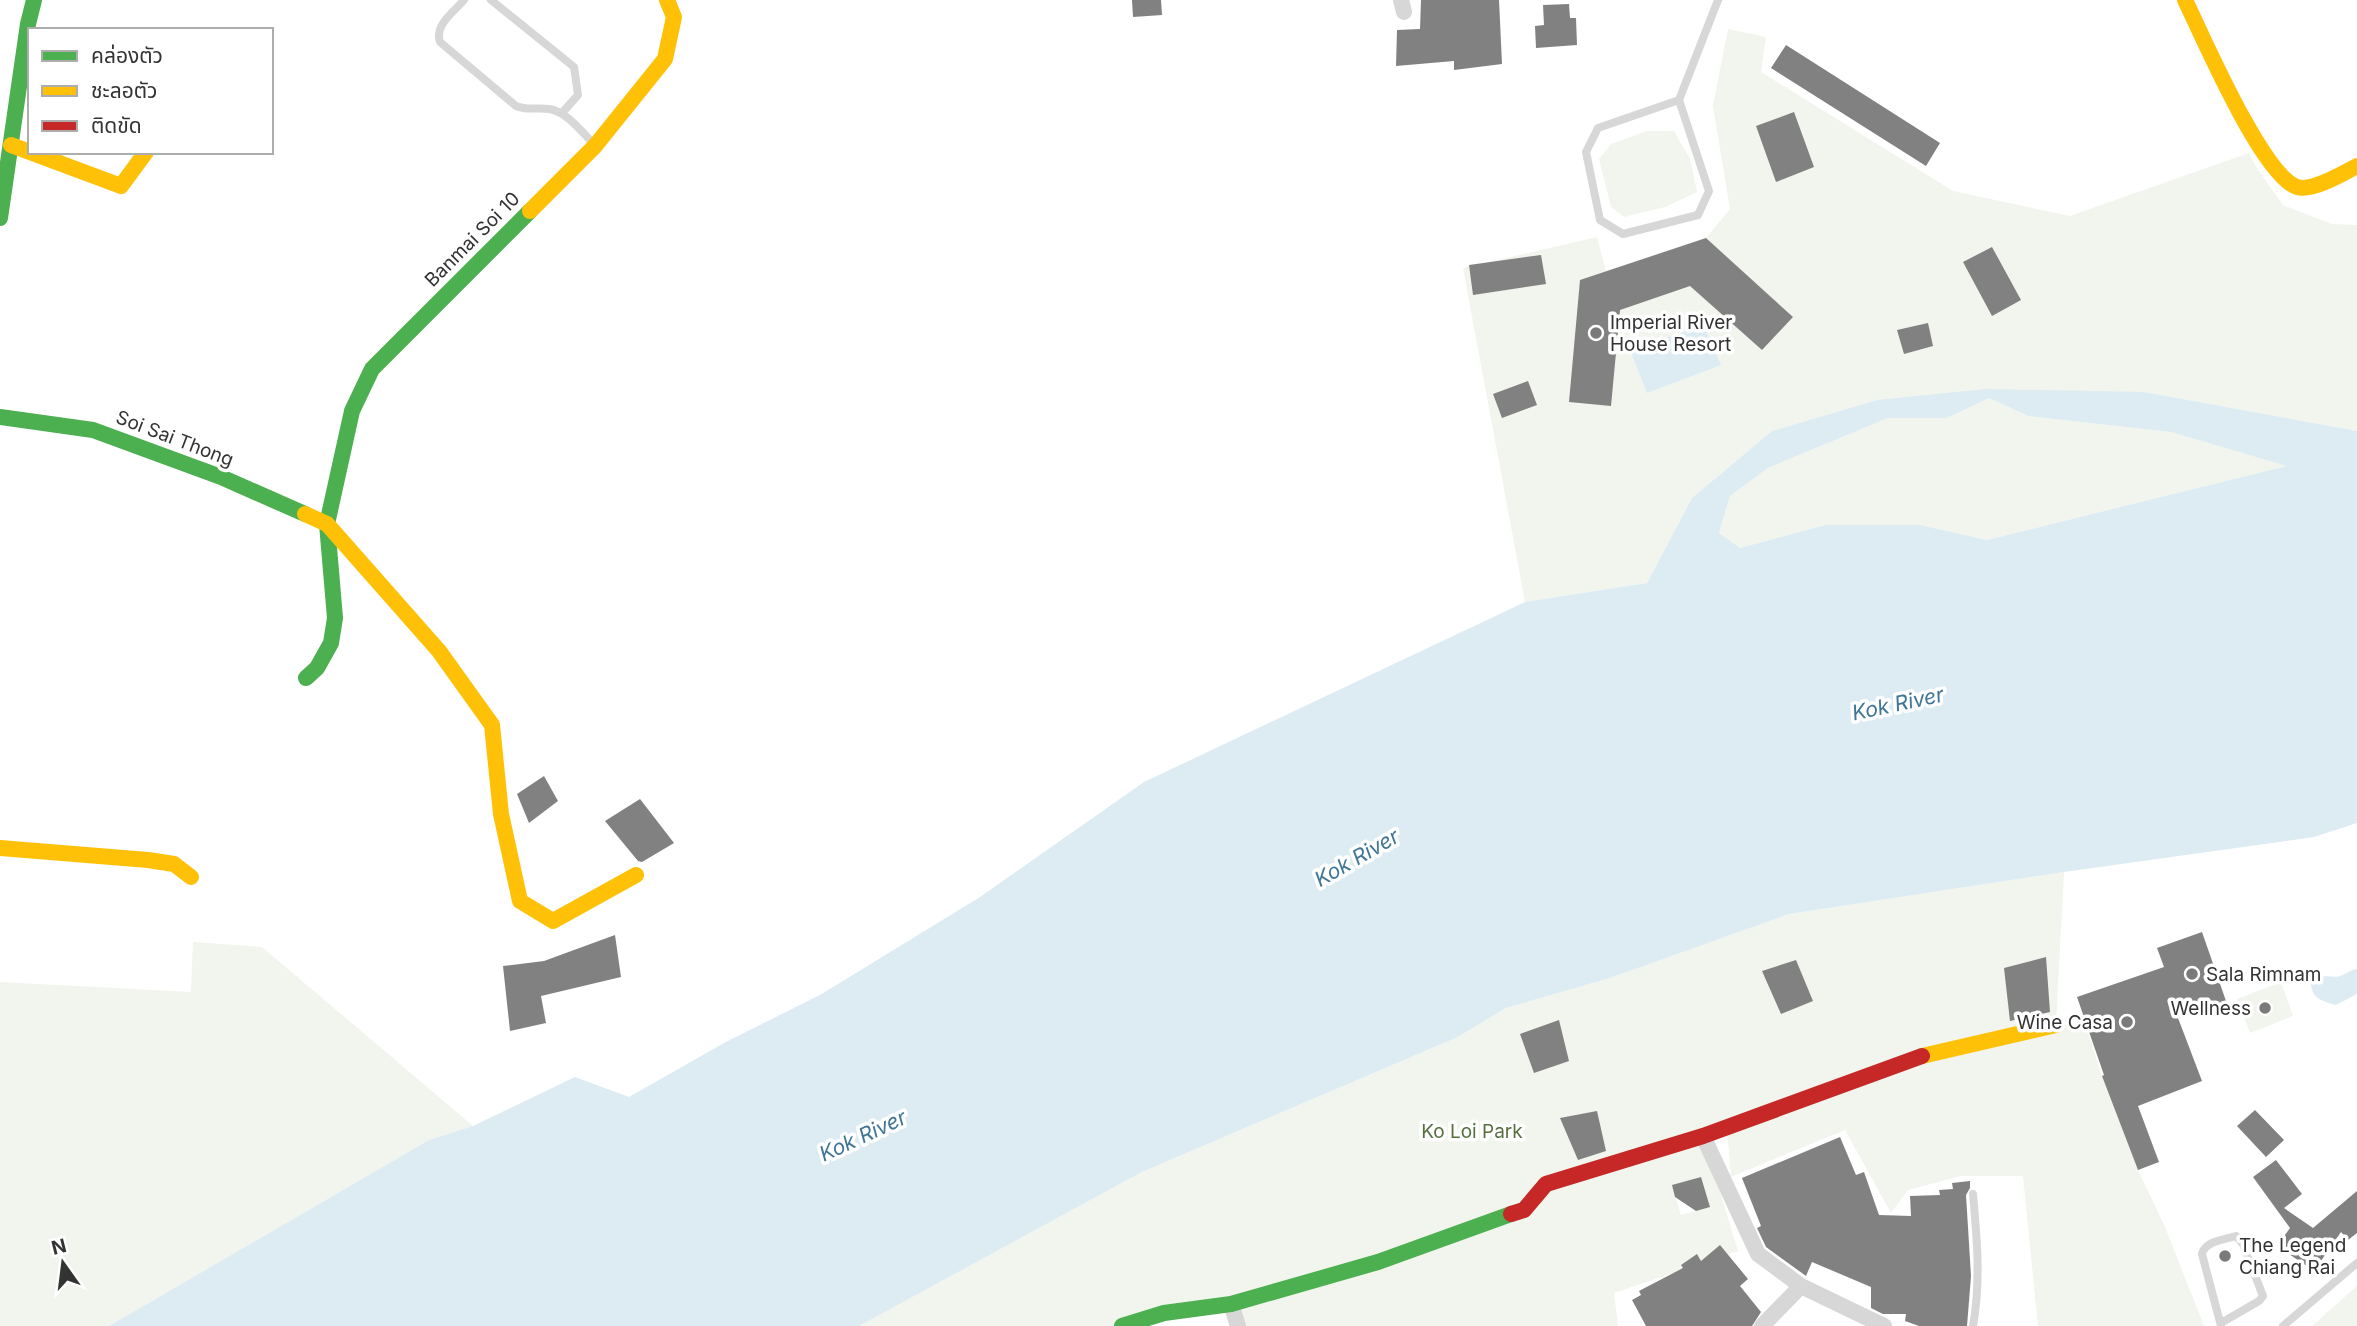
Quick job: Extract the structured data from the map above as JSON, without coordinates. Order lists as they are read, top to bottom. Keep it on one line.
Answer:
{"streets":{"street":["Banmai Soi 10","Soi Sai Thong"]},"crossings":[["Banmai Soi 10","Soi Sai Thong"]],"water":["Kok River"],"parks":["Ko Loi Park"],"places":["Imperial River House Resort","Sala Rimnam","Wellness","Wine Casa","The Legend Chiang Rai"],"legend":["คล่องตัว","ชะลอตัว","ติดขัด"],"north":"top"}
